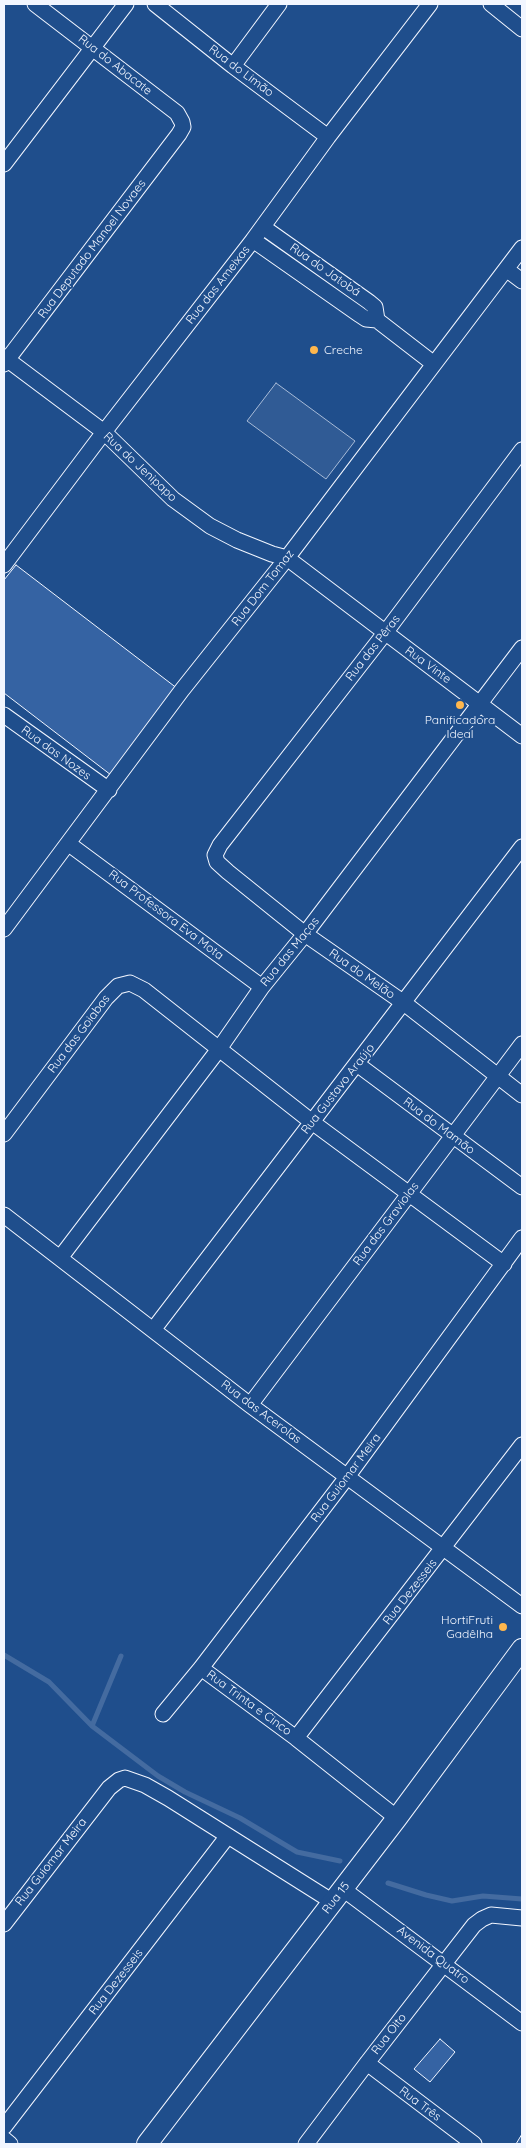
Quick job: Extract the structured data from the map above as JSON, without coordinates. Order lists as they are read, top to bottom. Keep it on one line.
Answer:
{"streets":{"main road":["Rua 15"],"street":["Rua do Abacate","Rua do Limão","Rua Deputado Manoel Novaes","Rua do Jatobá","Rua das Ameixas","Rua do Jenipapo","Rua Dom Tomaz","Rua das Pêras","Rua Vinte","Rua das Nozes","Rua Professora Eva Mota","Rua das Maças","Rua do Melão","Rua das Goiabas","Rua Gustavo Araújo","Rua do Mamão","Rua das Graviolas","Rua das Acerolas","Rua Guiomar Meira","Rua Dezesseis","Rua Trinta e Cinco","Avenida Quatro","Rua Oito","Rua Três"]},"crossings":[["Rua do Abacate","Rua Deputado Manoel Novaes"],["Rua do Limão","Rua das Ameixas"],["Rua Deputado Manoel Novaes","Rua do Jenipapo"],["Rua do Jatobá","Rua das Ameixas"],["Rua do Jatobá","Rua Dom Tomaz"],["Rua das Ameixas","Rua do Jenipapo"],["Rua do Jenipapo","Rua Dom Tomaz"],["Rua do Jenipapo","Rua Vinte"],["Rua Dom Tomaz","Rua Vinte"],["Rua Dom Tomaz","Rua das Nozes"],["Rua Dom Tomaz","Rua Professora Eva Mota"],["Rua das Pêras","Rua Vinte"],["Rua das Pêras","Rua do Melão"],["Rua Vinte","Rua das Maças"],["Rua Professora Eva Mota","Rua das Maças"],["Rua das Maças","Rua do Melão"],["Rua das Maças","Rua das Goiabas"],["Rua das Maças","Rua das Acerolas"],["Rua do Melão","Rua Gustavo Araújo"],["Rua do Melão","Rua das Graviolas"],["Rua das Goiabas","Rua Gustavo Araújo"],["Rua das Goiabas","Rua das Graviolas"],["Rua das Goiabas","Rua Guiomar Meira"],["Rua Gustavo Araújo","Rua do Mamão"],["Rua Gustavo Araújo","Rua das Acerolas"],["Rua do Mamão","Rua das Graviolas"],["Rua das Graviolas","Rua das Acerolas"],["Rua das Acerolas","Rua Guiomar Meira"],["Rua das Acerolas","Rua Dezesseis"],["Rua Guiomar Meira","Rua Dezesseis"],["Rua Guiomar Meira","Rua Trinta e Cinco"],["Rua Guiomar Meira","Avenida Quatro"],["Rua Dezesseis","Rua Trinta e Cinco"],["Rua Dezesseis","Avenida Quatro"],["Rua Trinta e Cinco","Rua 15"],["Rua 15","Avenida Quatro"],["Avenida Quatro","Rua Oito"],["Rua Oito","Rua Três"]],"places":["Creche","Panificadora Ideal","HortiFruti Gadêlha"]}
